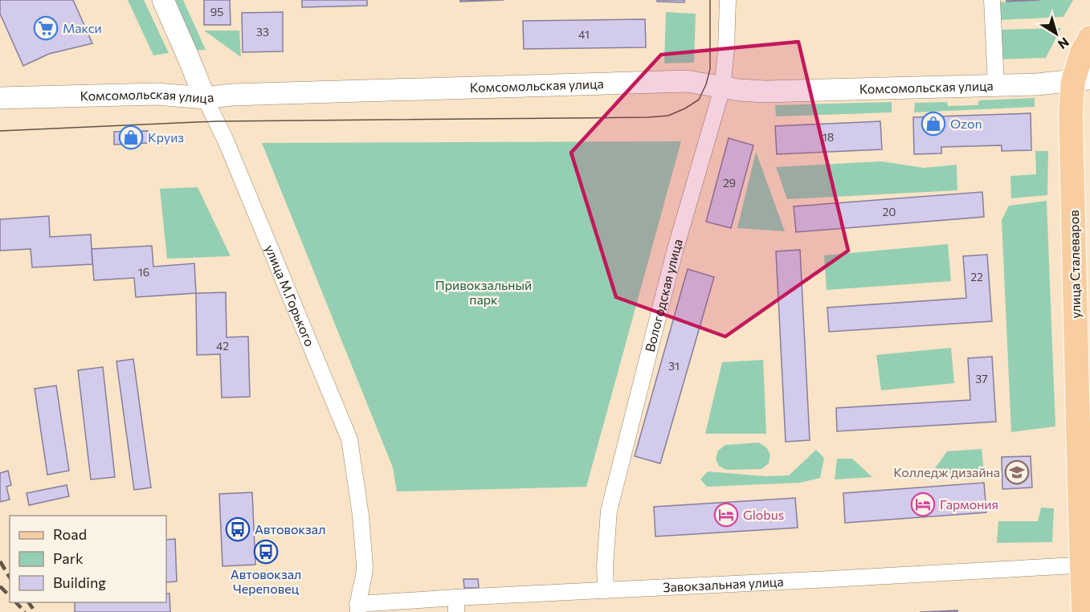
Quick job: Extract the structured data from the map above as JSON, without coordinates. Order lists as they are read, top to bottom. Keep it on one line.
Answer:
{"streets":{"main road":["улица Сталеваров"],"street":["Комсомольская улица","Вологодская улица","улица М.Горького","Завокзальная улица"]},"crossings":[["Комсомольская улица","улица Сталеваров"],["Комсомольская улица","Вологодская улица"],["Комсомольская улица","улица М.Горького"],["Вологодская улица","Завокзальная улица"],["улица М.Горького","Завокзальная улица"]],"parks":["Привокзальный парк"],"places":{"supermarket":["Макси"],"shop":["Ozon","Круиз"],"school or university":["Колледж дизайна"],"hotel":["Гармония","Globus"],"bus stop":["Автовокзал","Автовокзал Череповец"]},"house_numbers":["95","33","41","18","29","20","16","22","42","31","37"],"legend":["Road","Park","Building"],"north":"bottom right"}
